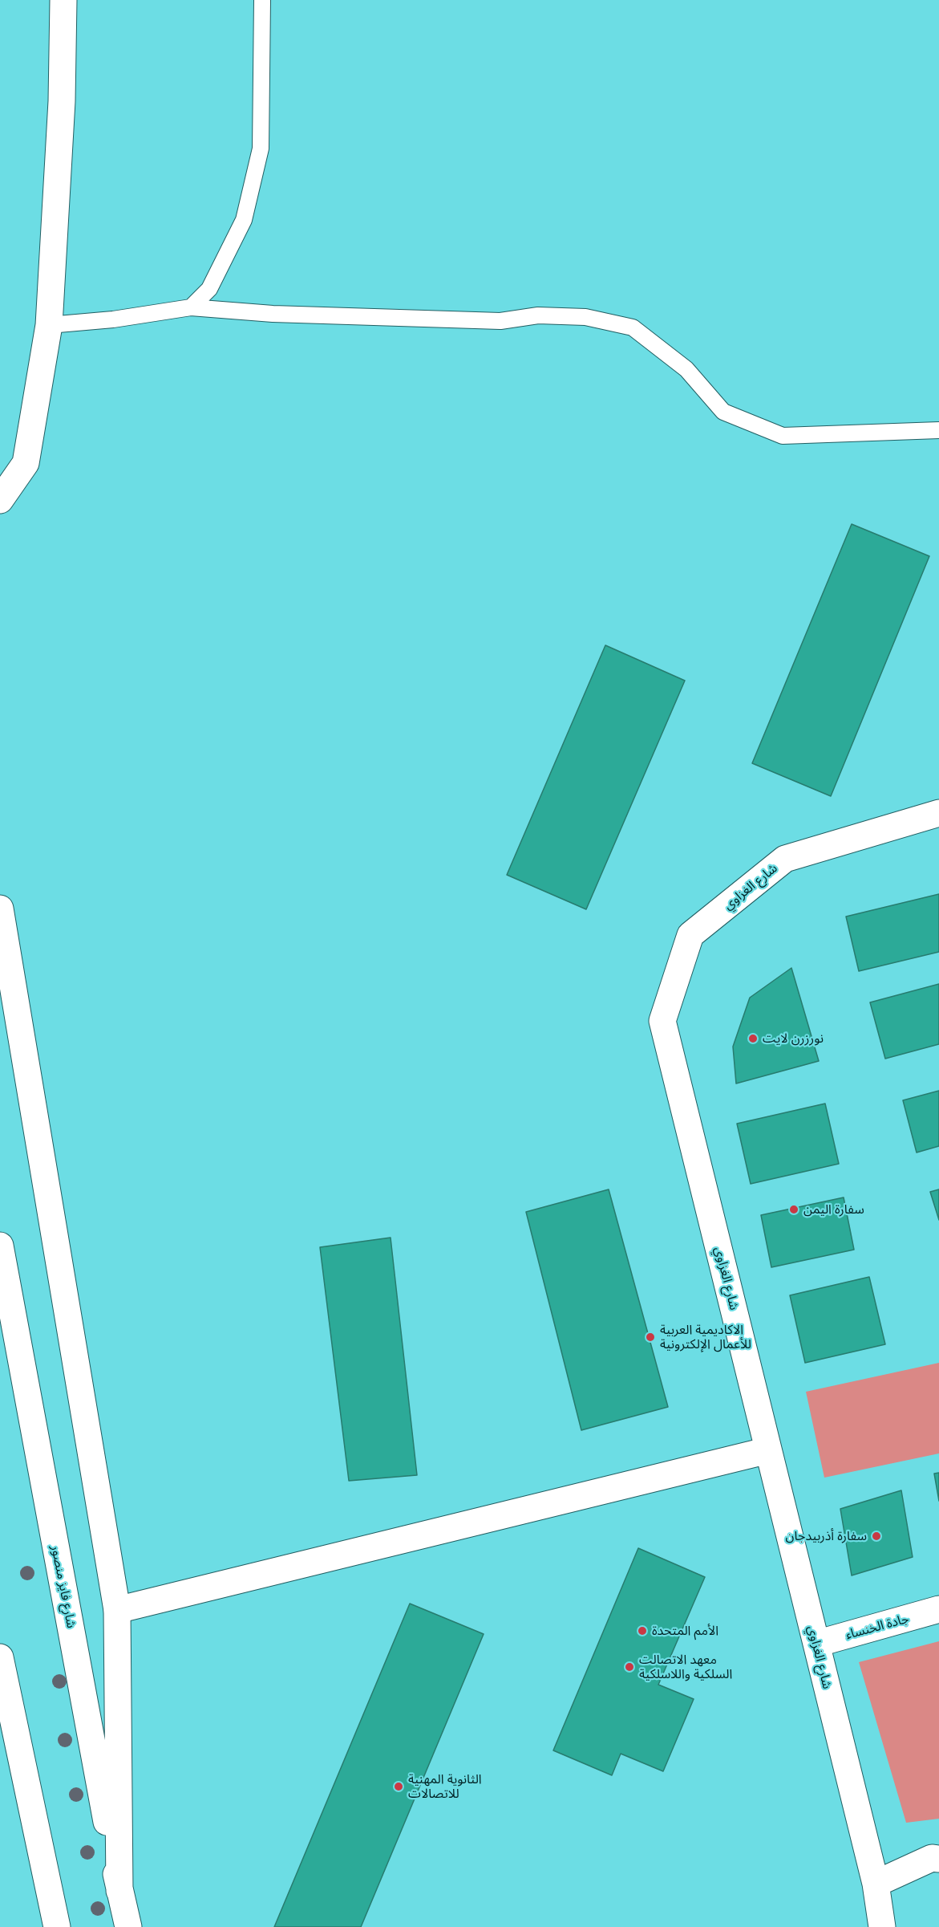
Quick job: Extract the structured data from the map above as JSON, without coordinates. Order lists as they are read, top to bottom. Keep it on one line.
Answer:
{"streets":{"main road":["شارع الغزاوي","شارع فايز منصور","جادة الخنساء"]},"crossings":[["شارع الغزاوي","جادة الخنساء"]],"places":["نورزرن لايت","سفارة اليمن","الاكاديمية العربية للأعمال الإلكترونية","سفارة أذربيدجان","الأمم المتحدة","معهد الاتصالت السلكية واللاسلكية","الثانوية المهنية للاتصالات"]}
